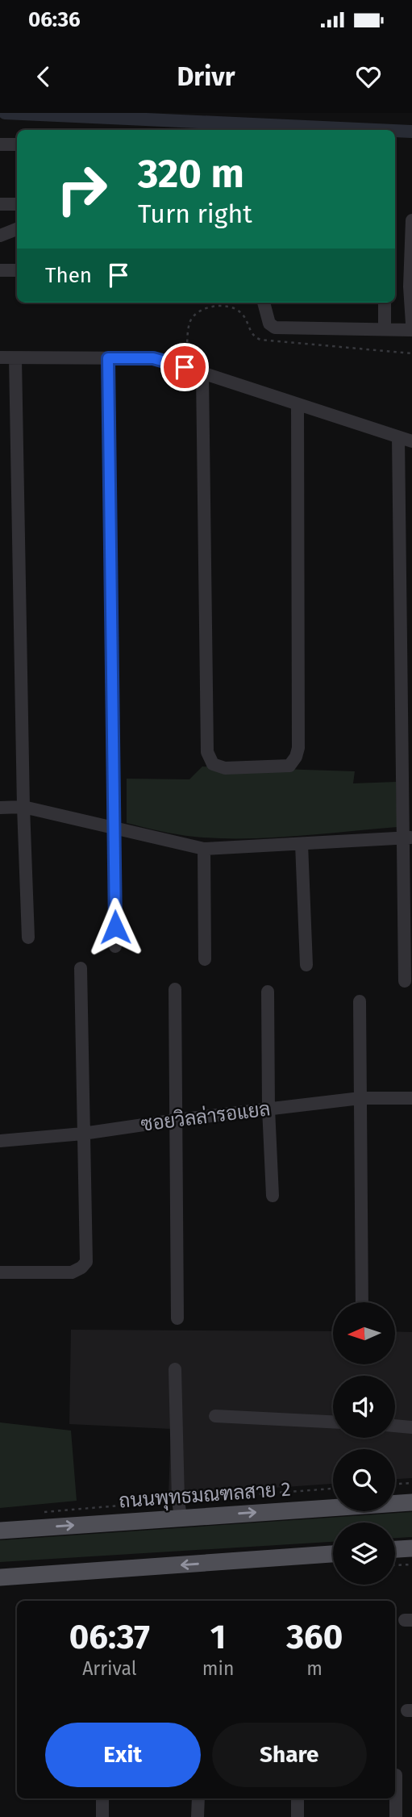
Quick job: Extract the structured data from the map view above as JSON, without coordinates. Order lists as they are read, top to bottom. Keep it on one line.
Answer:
{"streets":{"main road":["ถนนพุทธมณฑลสาย 2"],"street":["ซอยวิลล่ารอแยล"]},"north":"left","page":{"status":"06:36","header":"Drivr","turn":["320 m","Turn right"],"then":"Then","eta":["06:37","Arrival","1","min","360","m"],"buttons":["Exit","Share"]}}
